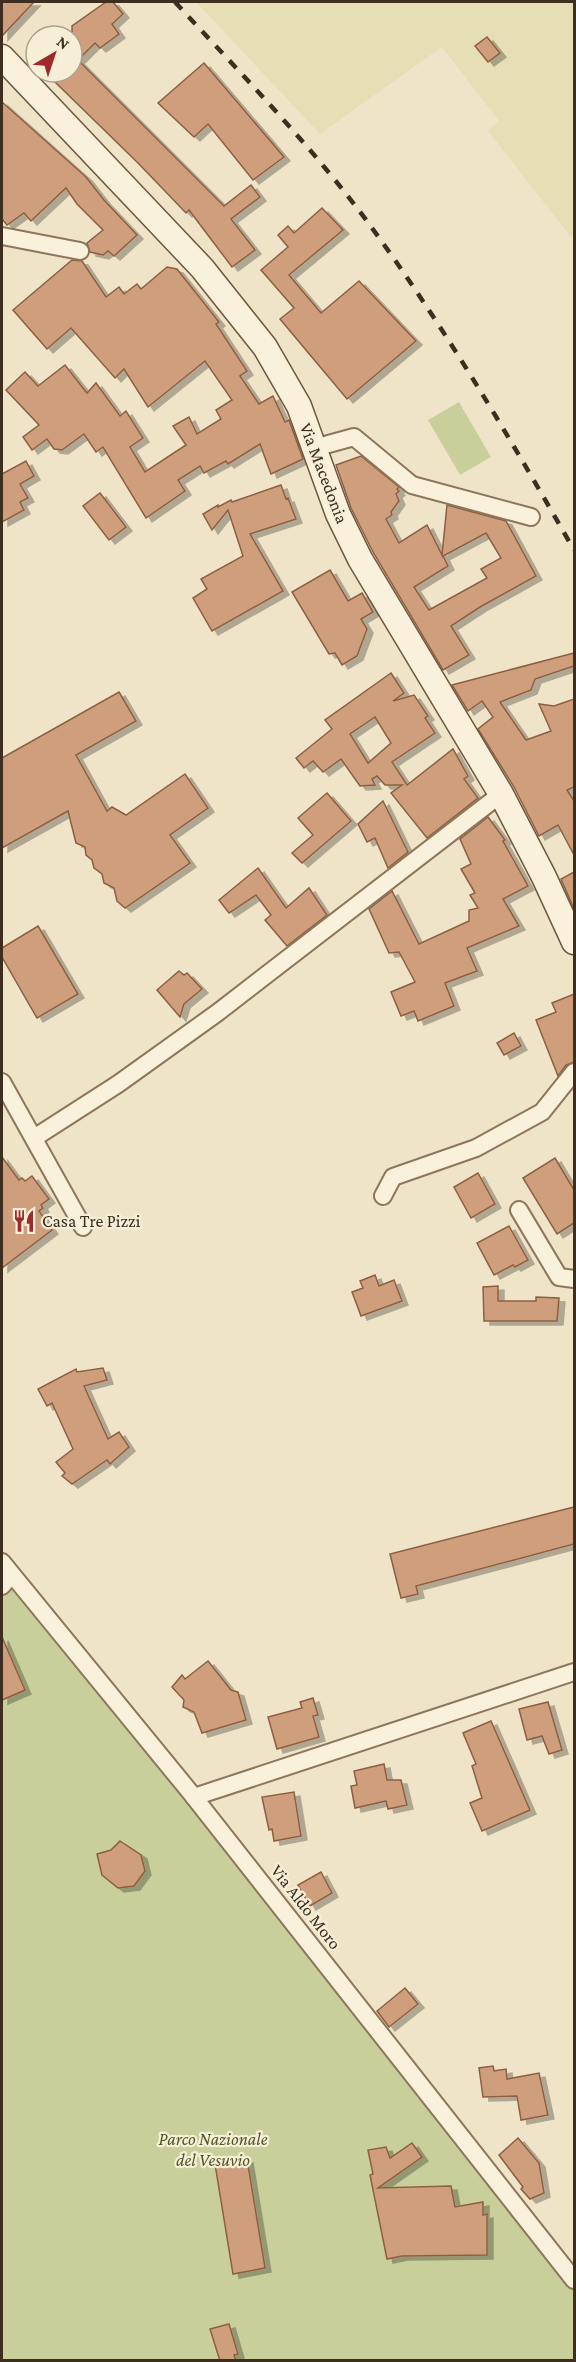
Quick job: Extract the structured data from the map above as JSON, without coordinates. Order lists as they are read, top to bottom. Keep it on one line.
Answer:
{"streets":{"main road":["Via Macedonia"],"street":["Via Aldo Moro"]},"parks":["Parco Nazionale del Vesuvio"],"places":{"restaurant":["Casa Tre Pizzi"]},"north":"top right"}
